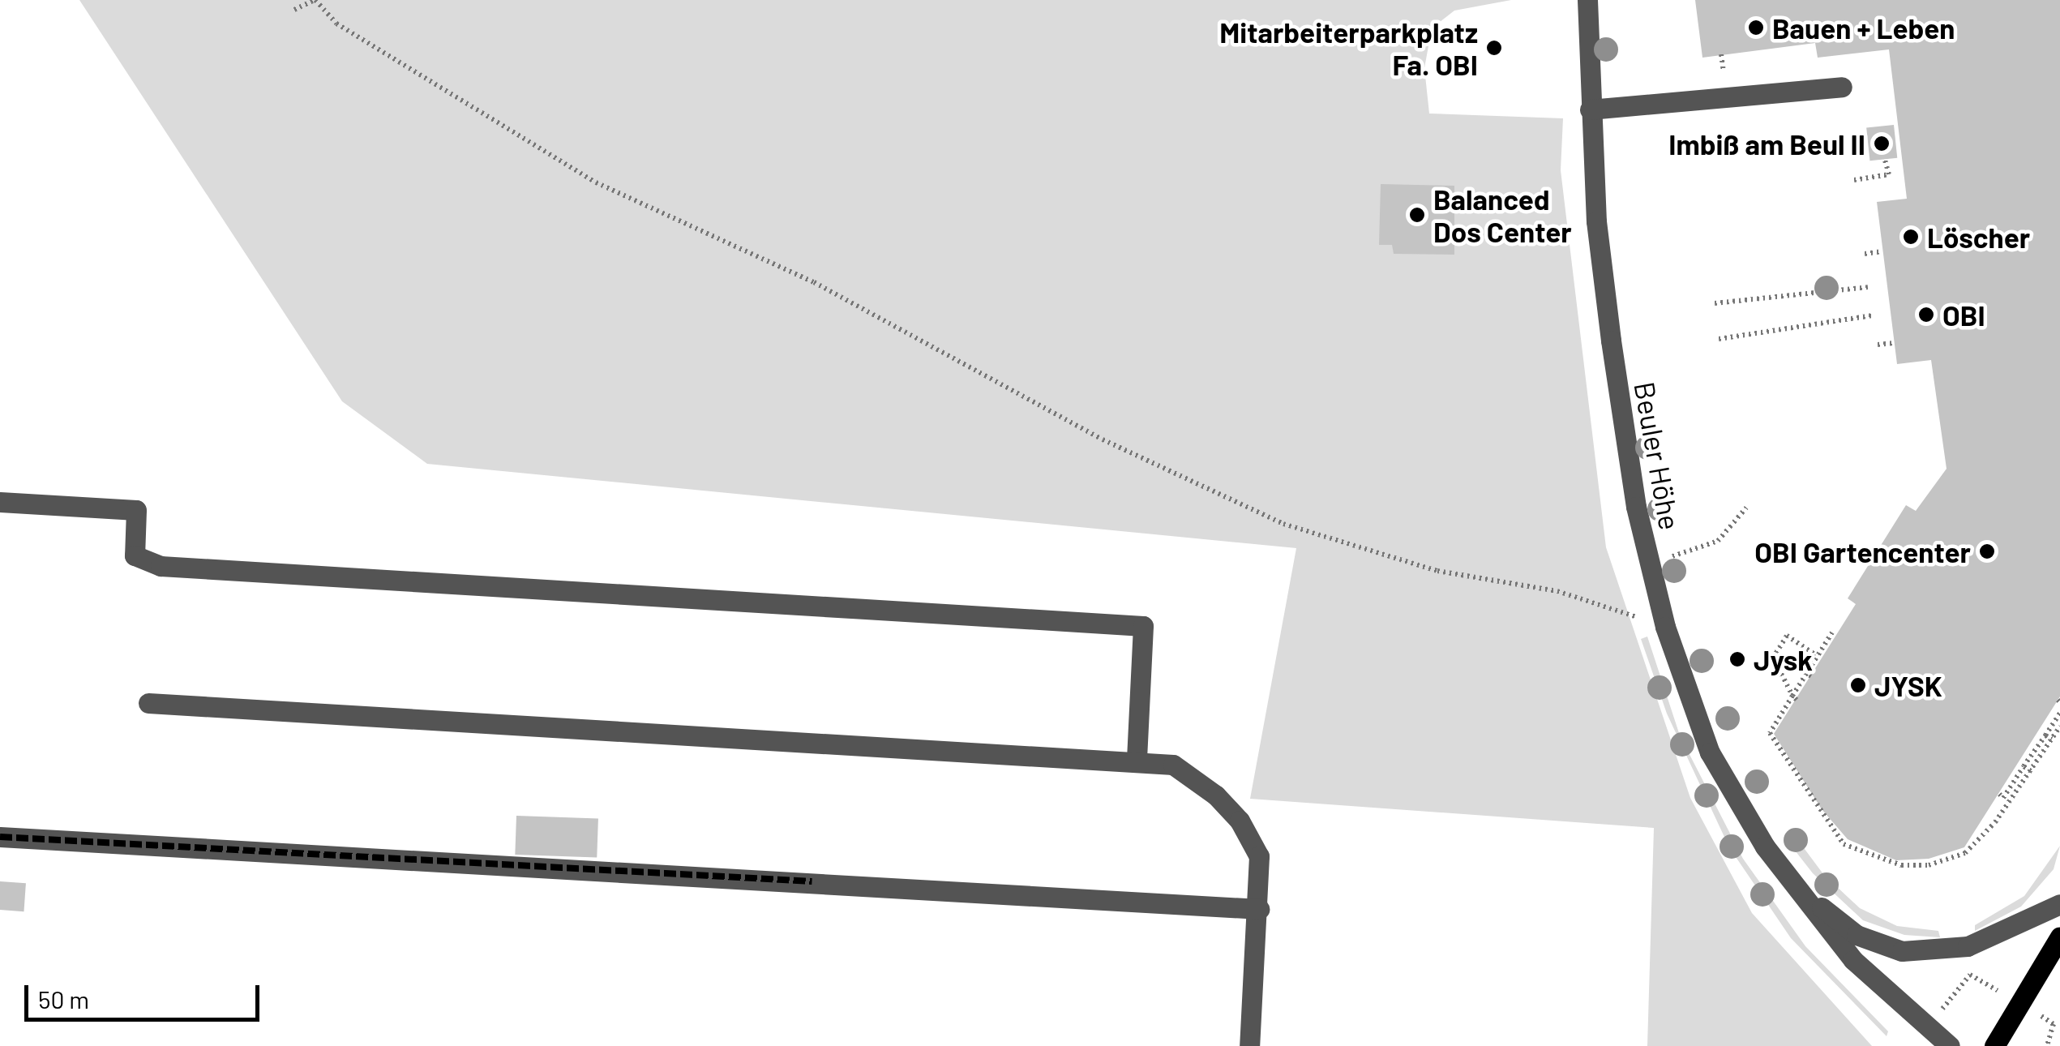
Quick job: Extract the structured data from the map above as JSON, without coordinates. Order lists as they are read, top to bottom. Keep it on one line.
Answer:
{"streets":{"street":["Beuler Höhe"]},"places":["Bauen + Leben","Mitarbeiterparkplatz Fa. OBI","Imbiß am Beul II","Balanced Dos Center","Löscher","OBI","OBI Gartencenter","Jysk","JYSK"],"scale_bar":"50 m"}
